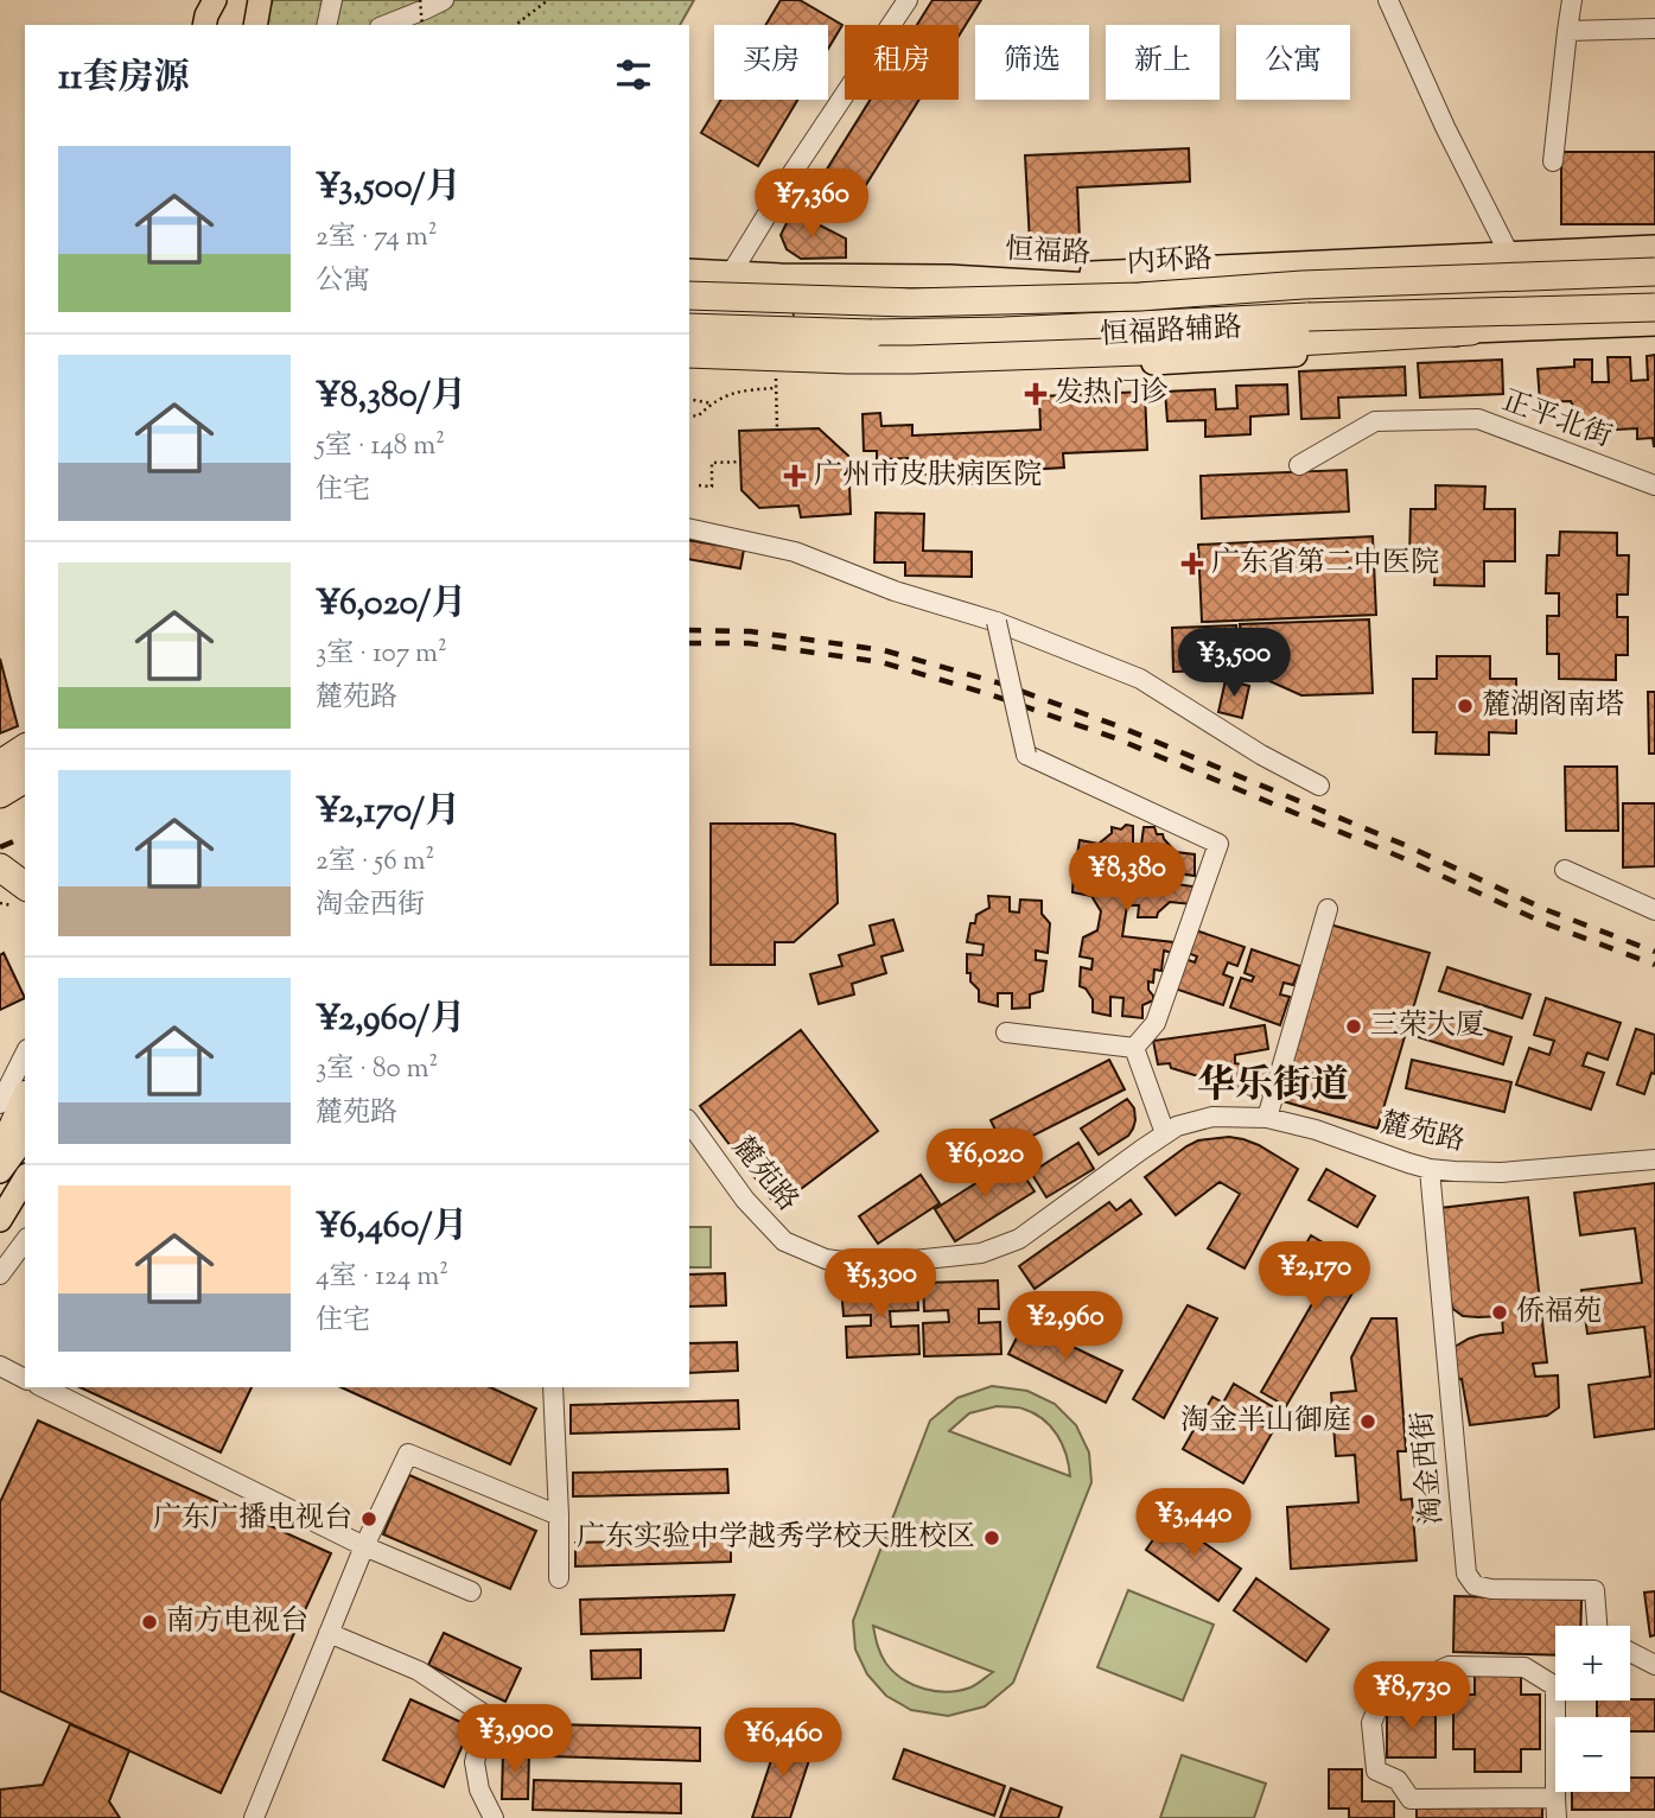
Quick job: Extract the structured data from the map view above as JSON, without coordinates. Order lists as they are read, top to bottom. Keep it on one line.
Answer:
{"streets":{"highway":["内环路"],"main road":["恒福路","恒福路辅路"],"street":["正平北街","麓苑路","淘金西街"]},"crossings":[["恒福路","内环路"],["麓苑路","淘金西街"]],"districts":["华乐街道"],"places":{"health":["发热门诊","广州市皮肤病医院","广东省第二中医院"],"other":["麓湖阁南塔","三荣大厦","侨福苑","淘金半山御庭","广东广播电视台","广东实验中学越秀学校天胜校区","南方电视台"]},"page":{"chip":["买房","租房","筛选","新上","公寓"],"heading":"11套房源","list":[{"name":"¥3,500/月","note":"2室 · 74 m² · 公寓"},{"name":"¥8,380/月","note":"5室 · 148 m² · 住宅"},{"name":"¥6,020/月","note":"3室 · 107 m² · 麓苑路"},{"name":"¥2,170/月","note":"2室 · 56 m² · 淘金西街"},{"name":"¥2,960/月","note":"3室 · 80 m² · 麓苑路"},{"name":"¥6,460/月","note":"4室 · 124 m² · 住宅"}],"price":["¥7,360","¥3,500","¥8,380","¥6,020","¥2,170","¥5,300","¥2,960","¥3,440","¥8,730","¥3,900","¥6,460"],"map_buttons":["+","−"]}}
